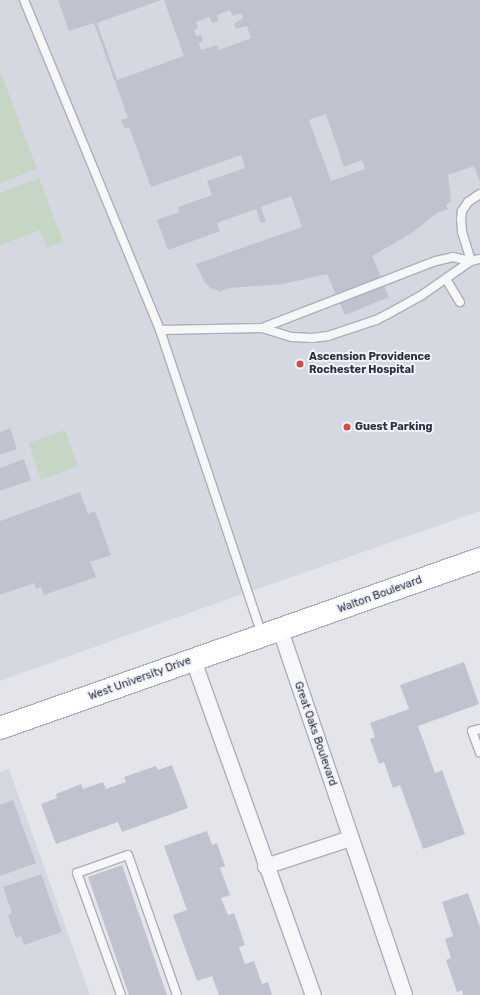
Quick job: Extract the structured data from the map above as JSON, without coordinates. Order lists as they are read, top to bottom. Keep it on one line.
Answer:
{"streets":{"main road":["Walton Boulevard","West University Drive"],"street":["Great Oaks Boulevard"]},"crossings":[["Walton Boulevard","West University Drive"],["Walton Boulevard","Great Oaks Boulevard"],["West University Drive","Great Oaks Boulevard"]],"places":["Ascension Providence Rochester Hospital","Guest Parking"]}
